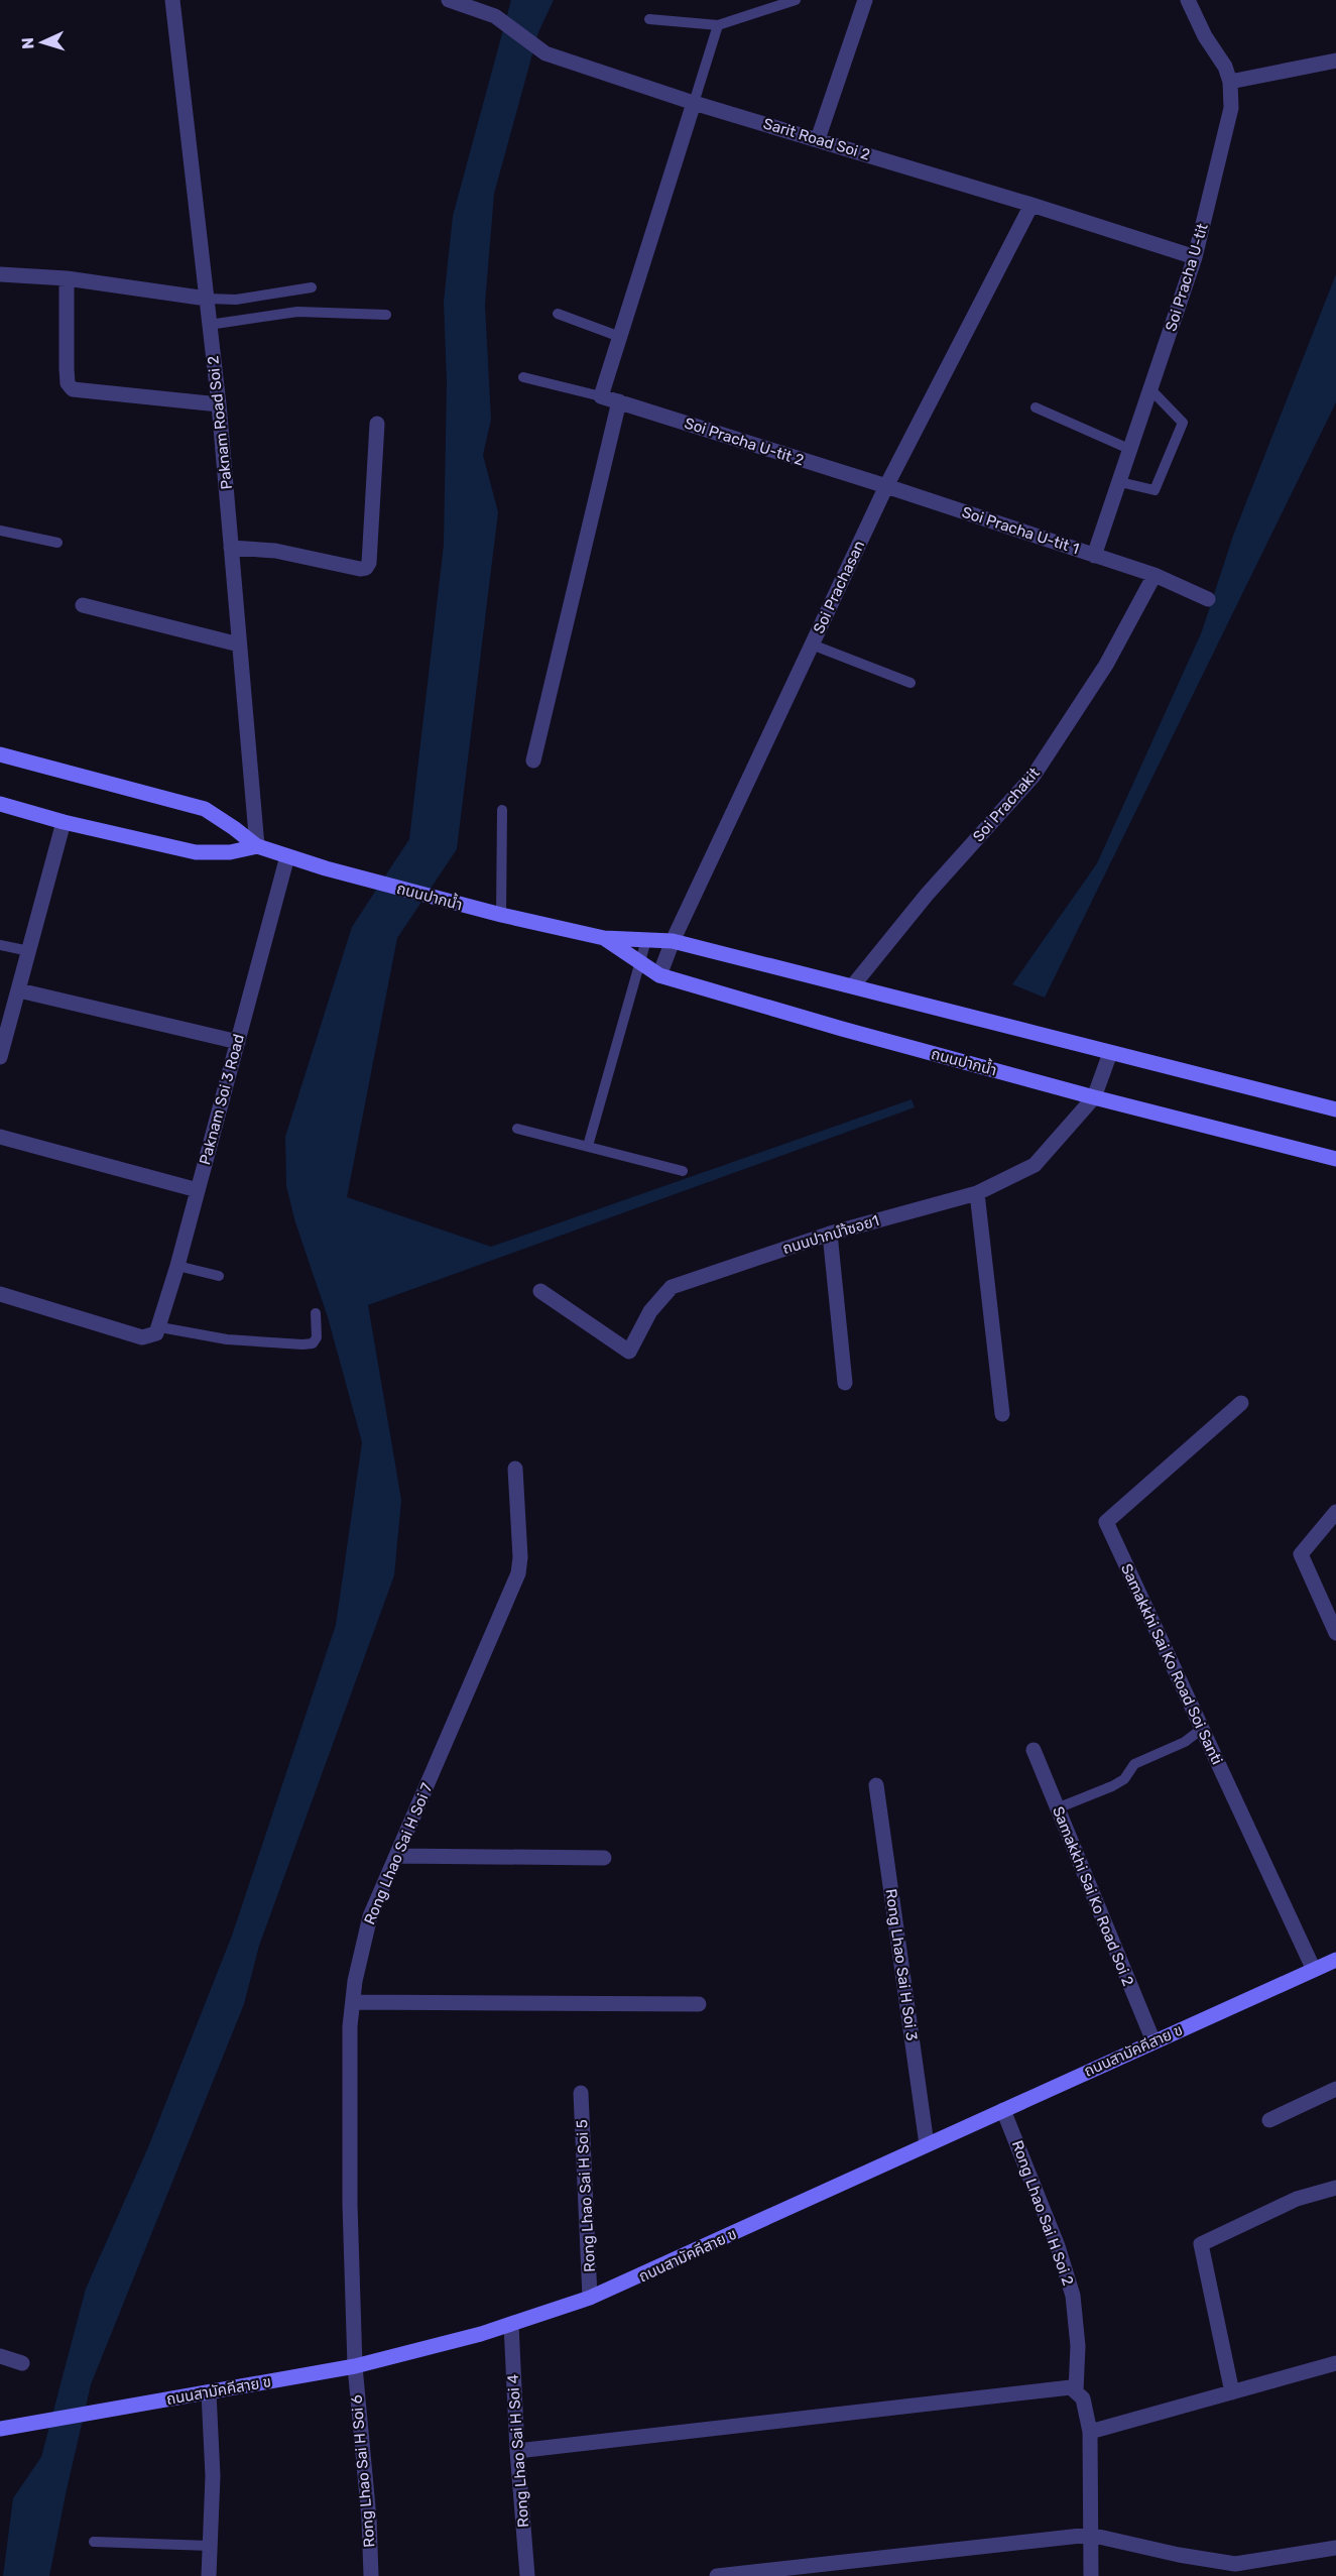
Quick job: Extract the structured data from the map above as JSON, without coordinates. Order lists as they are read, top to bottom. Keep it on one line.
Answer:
{"streets":{"street":["Sarit Road Soi 2","Soi Pracha U-tit","Paknam Road Soi 2","Soi Pracha U-tit 2","Soi Pracha U-tit 1","Soi Prachasan","Soi Prachakit","ถนนปากน้ำ","Paknam Soi 3 Road","ถนนปากนำ้ซอย1","Samakkhi Sai Ko Road Soi Santi","Rong Lhao Sai H Soi 7","Samakkhi Sai Ko Road Soi 2","Rong Lhao Sai H Soi 3","ถนนสามัคคีสาย ข","Rong Lhao Sai H Soi 5","Rong Lhao Sai H Soi 2","Rong Lhao Sai H Soi 4","Rong Lhao Sai H Soi 6"]},"crossings":[["Sarit Road Soi 2","Soi Pracha U-tit"],["Sarit Road Soi 2","Soi Prachasan"],["Soi Pracha U-tit","Soi Pracha U-tit 1"],["Paknam Road Soi 2","ถนนปากน้ำ"],["Soi Pracha U-tit 2","Soi Pracha U-tit 1"],["Soi Pracha U-tit 2","Soi Prachasan"],["Soi Pracha U-tit 1","Soi Prachasan"],["Soi Pracha U-tit 1","Soi Prachakit"],["Soi Prachasan","ถนนปากน้ำ"],["Soi Prachakit","ถนนปากน้ำ"],["ถนนปากน้ำ","Paknam Soi 3 Road"],["ถนนปากน้ำ","ถนนปากนำ้ซอย1"],["Samakkhi Sai Ko Road Soi Santi","ถนนสามัคคีสาย ข"],["Rong Lhao Sai H Soi 7","ถนนสามัคคีสาย ข"],["Rong Lhao Sai H Soi 7","Rong Lhao Sai H Soi 6"],["Samakkhi Sai Ko Road Soi 2","ถนนสามัคคีสาย ข"],["Rong Lhao Sai H Soi 3","ถนนสามัคคีสาย ข"],["ถนนสามัคคีสาย ข","Rong Lhao Sai H Soi 5"],["ถนนสามัคคีสาย ข","Rong Lhao Sai H Soi 2"],["ถนนสามัคคีสาย ข","Rong Lhao Sai H Soi 4"],["ถนนสามัคคีสาย ข","Rong Lhao Sai H Soi 6"]],"north":"left"}
